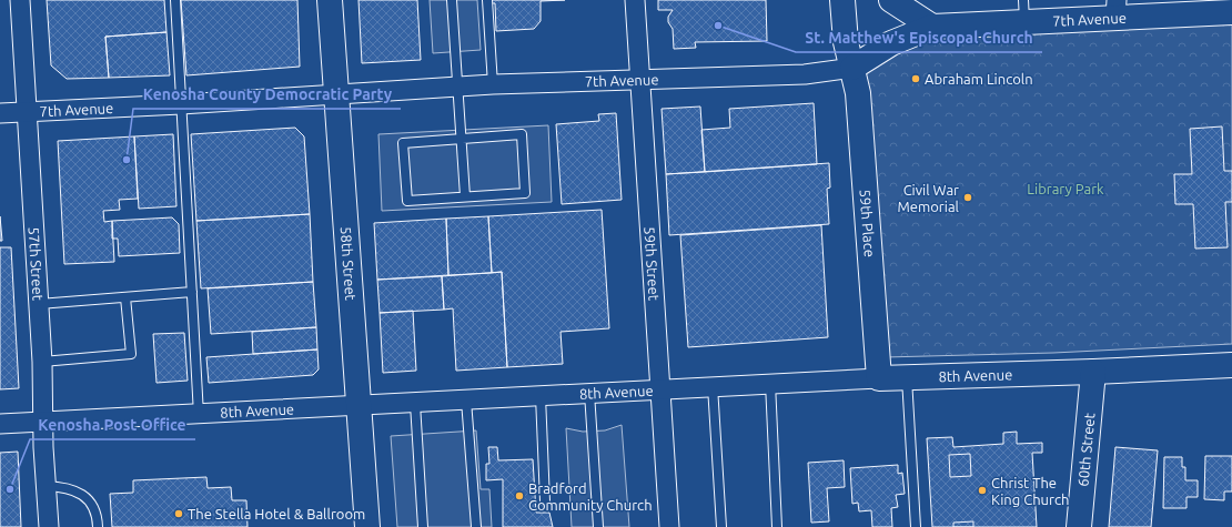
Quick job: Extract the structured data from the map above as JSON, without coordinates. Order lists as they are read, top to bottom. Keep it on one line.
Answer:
{"streets":{"street":["7th Avenue","59th Place","57th Street","59th Street","58th Street","8th Avenue","60th Street"]},"crossings":[["7th Avenue","59th Place"],["7th Avenue","57th Street"],["7th Avenue","59th Street"],["7th Avenue","58th Street"],["59th Place","8th Avenue"],["57th Street","8th Avenue"],["59th Street","8th Avenue"],["58th Street","8th Avenue"],["8th Avenue","60th Street"]],"parks":["Library Park"],"places":["St. Matthew's Episcopal Church","Abraham Lincoln","Kenosha County Democratic Party","Civil War Memorial","Kenosha Post Office","Christ The King Church","Bradford Community Church","The Stella Hotel & Ballroom"]}
